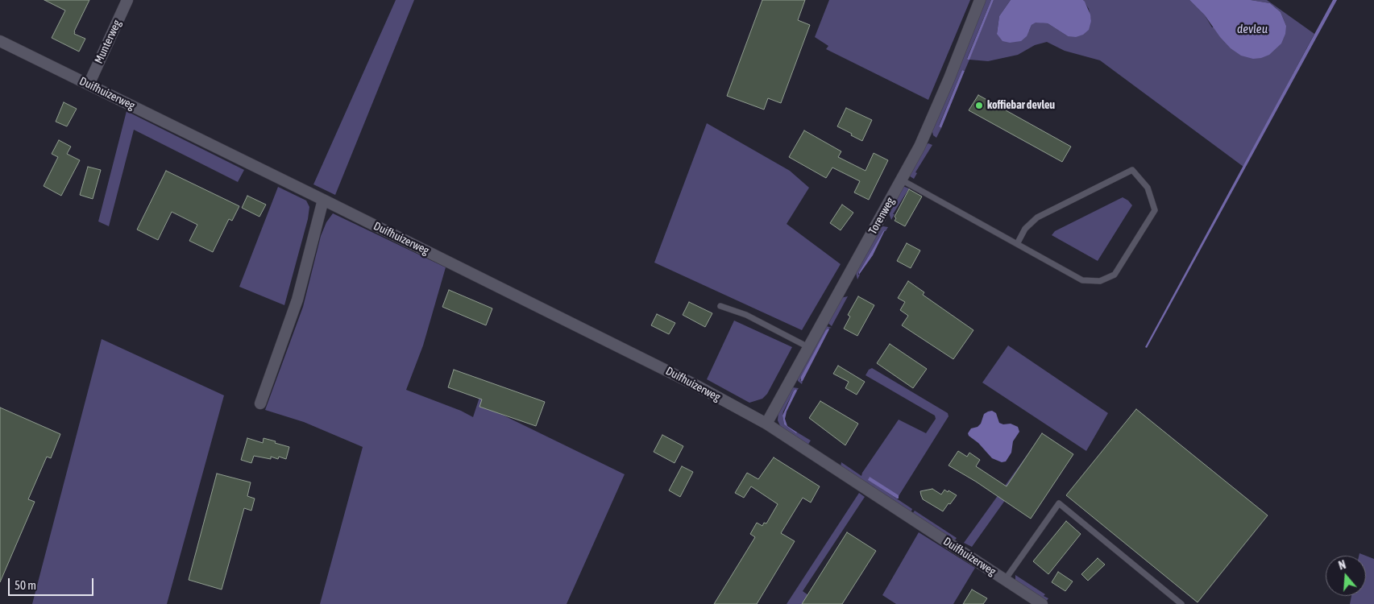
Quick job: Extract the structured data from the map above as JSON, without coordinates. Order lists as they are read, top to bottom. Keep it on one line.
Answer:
{"streets":{"street":["Munterweg","Duifhuizerweg","Torenweg"]},"crossings":[["Munterweg","Duifhuizerweg"],["Duifhuizerweg","Torenweg"]],"water":["devleu"],"places":["koffiebar devleu"],"scale_bar":"50 m","north":"top"}
